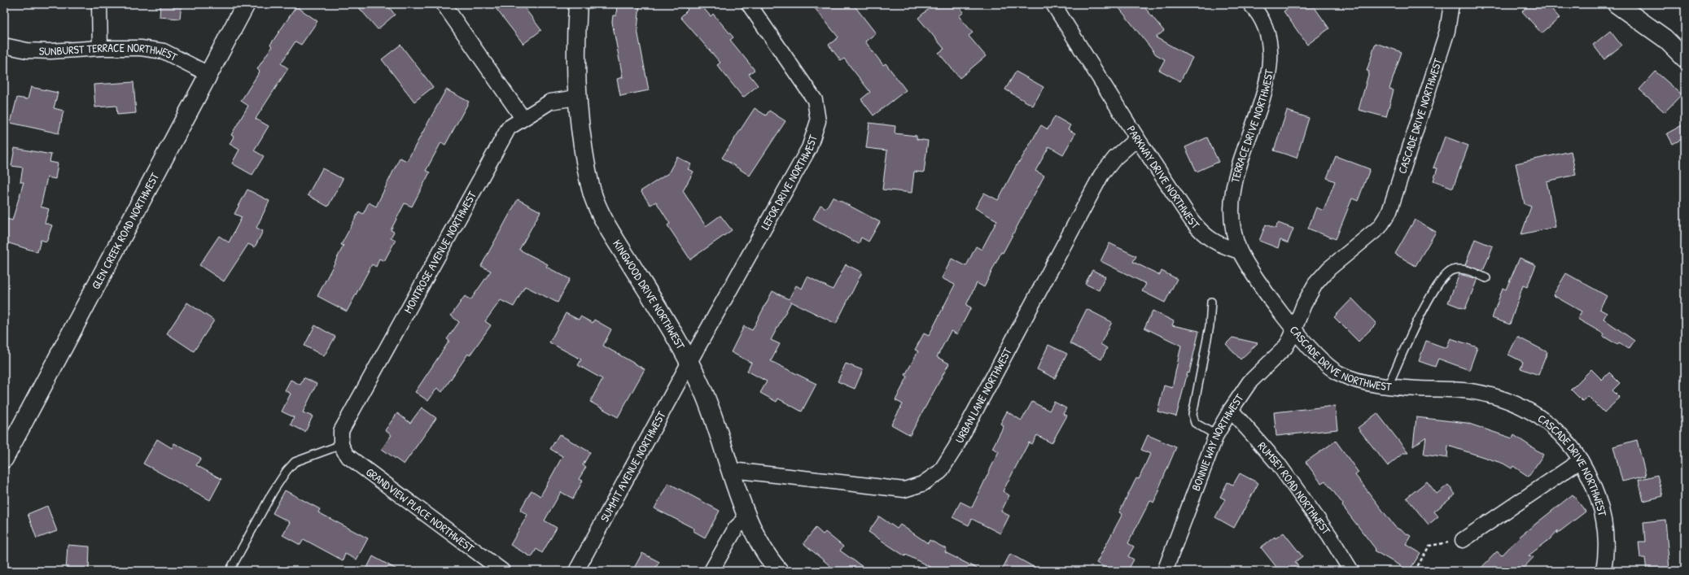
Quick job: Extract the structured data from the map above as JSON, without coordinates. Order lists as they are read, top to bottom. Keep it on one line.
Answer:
{"streets":{"street":["SUNBURST TERRACE NORTHWEST","CASCADE DRIVE NORTHWEST","TERRACE DRIVE NORTHWEST","PARKWAY DRIVE NORTHWEST","LEFOR DRIVE NORTHWEST","GLEN CREEK ROAD NORTHWEST","MONTROSE AVENUE NORTHWEST","KINGWOOD DRIVE NORTHWEST","URBAN LANE NORTHWEST","BONNIE WAY NORTHWEST","SUMMIT AVENUE NORTHWEST","RUMSEY ROAD NORTHWEST","GRANDVIEW PLACE NORTHWEST"]},"crossings":[["SUNBURST TERRACE NORTHWEST","GLEN CREEK ROAD NORTHWEST"],["CASCADE DRIVE NORTHWEST","BONNIE WAY NORTHWEST"],["TERRACE DRIVE NORTHWEST","PARKWAY DRIVE NORTHWEST"],["PARKWAY DRIVE NORTHWEST","URBAN LANE NORTHWEST"],["LEFOR DRIVE NORTHWEST","KINGWOOD DRIVE NORTHWEST"],["LEFOR DRIVE NORTHWEST","SUMMIT AVENUE NORTHWEST"],["MONTROSE AVENUE NORTHWEST","KINGWOOD DRIVE NORTHWEST"],["MONTROSE AVENUE NORTHWEST","GRANDVIEW PLACE NORTHWEST"],["KINGWOOD DRIVE NORTHWEST","URBAN LANE NORTHWEST"],["KINGWOOD DRIVE NORTHWEST","SUMMIT AVENUE NORTHWEST"],["BONNIE WAY NORTHWEST","RUMSEY ROAD NORTHWEST"]]}
